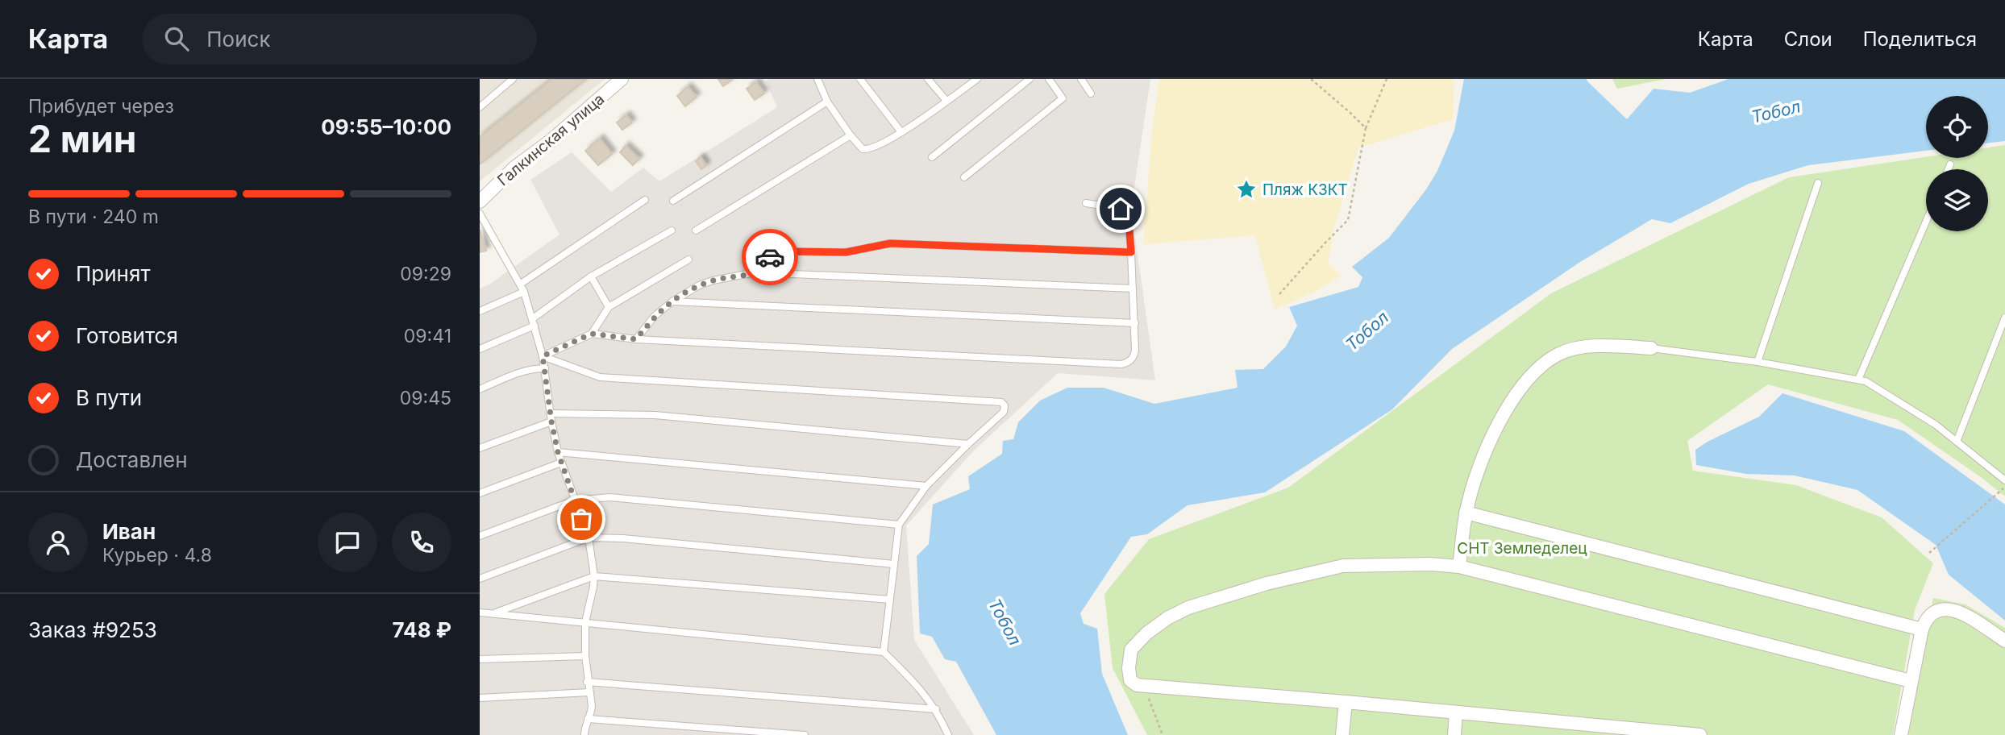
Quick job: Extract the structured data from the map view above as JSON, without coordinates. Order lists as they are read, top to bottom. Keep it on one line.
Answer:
{"streets":{"street":["Галкинская улица"]},"water":["Тобол"],"parks":["СНТ Земледелец"],"places":{"place":["Пляж КЗКТ"]},"page":{"header":"Карта","search":"Поиск","nav":["Карта","Слои","Поделиться"],"heading":["2 мин","Прибудет через","09:55–10:00"],"panel":["Иван","Курьер · 4.8","Заказ #9253","748 ₽"],"bar":"В пути · 240 m","list":[["Принят","09:29"],["Готовится","09:41"],["В пути","09:45"],"Доставлен"]}}
